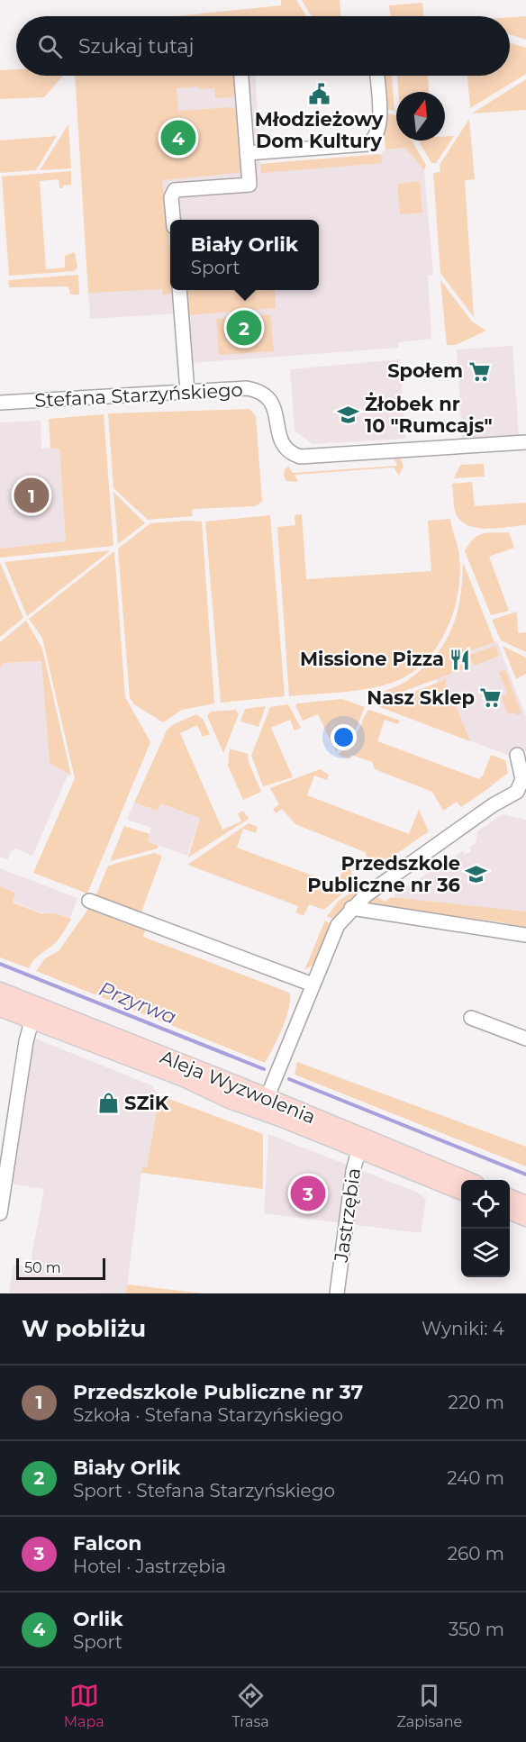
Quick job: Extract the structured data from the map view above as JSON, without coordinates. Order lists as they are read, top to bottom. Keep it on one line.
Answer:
{"streets":{"main road":["Aleja Wyzwolenia"],"street":["Stefana Starzyńskiego","Jastrzębia"]},"crossings":[["Aleja Wyzwolenia","Jastrzębia"]],"water":["Przyrwa"],"places":{"public building":["Młodzieżowy Dom Kultury"],"supermarket":["Społem","Nasz Sklep"],"school or university":["Żłobek nr 10 \"Rumcajs\"","Przedszkole Publiczne nr 36"],"restaurant":["Missione Pizza"],"shop":["SZiK"]},"scale_bar":"50 m","north":"top","page":{"search":"Szukaj tutaj","pins":["4","2","1","3"],"popup":["Biały Orlik","Sport"],"scale":"50 m","heading":["W pobliżu","Wyniki: 4"],"list":[{"mark":"1","name":"Przedszkole Publiczne nr 37","note":"Szkoła · Stefana Starzyńskiego","value":"220 m"},{"mark":"2","name":"Biały Orlik","note":"Sport · Stefana Starzyńskiego","value":"240 m"},{"mark":"3","name":"Falcon","note":"Hotel · Jastrzębia","value":"260 m"},{"mark":"4","name":"Orlik","note":"Sport","value":"350 m"}],"nav":["Mapa","Trasa","Zapisane"]}}
